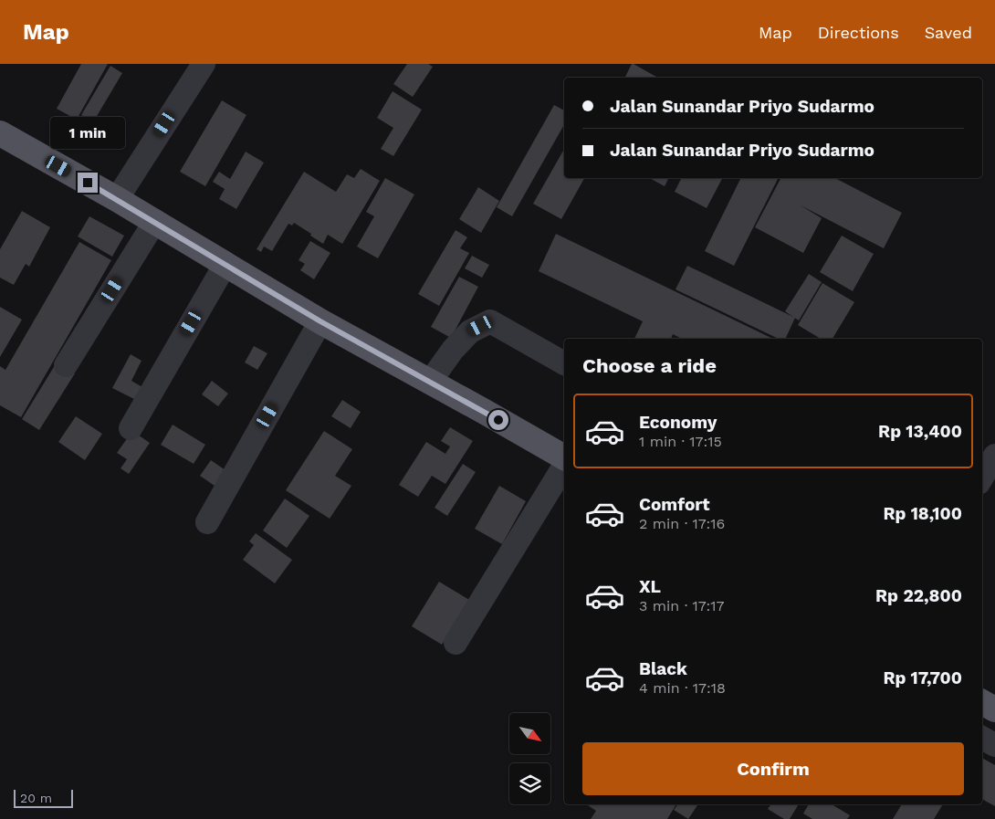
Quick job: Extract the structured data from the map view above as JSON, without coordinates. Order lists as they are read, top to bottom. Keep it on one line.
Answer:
{"scale_bar":"20 m","north":"bottom right","page":{"header":"Map","nav":["Map","Directions","Saved"],"banner":["Jalan Sunandar Priyo Sudarmo","Jalan Sunandar Priyo Sudarmo"],"bubble":"1 min","heading":"Choose a ride","list":[{"name":"Economy","note":"1 min · 17:15","value":"Rp 13,400"},{"name":"Comfort","note":"2 min · 17:16","value":"Rp 18,100"},{"name":"XL","note":"3 min · 17:17","value":"Rp 22,800"},{"name":"Black","note":"4 min · 17:18","value":"Rp 17,700"}],"buttons":"Confirm","scale":"20 m"}}
